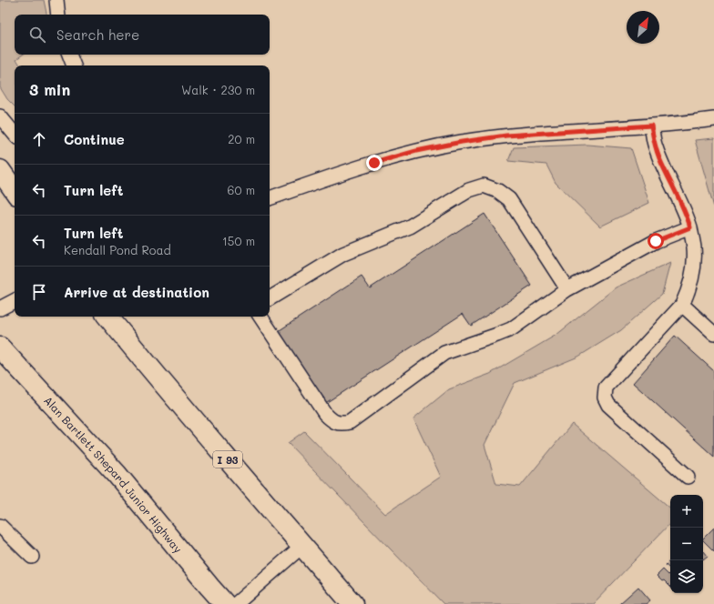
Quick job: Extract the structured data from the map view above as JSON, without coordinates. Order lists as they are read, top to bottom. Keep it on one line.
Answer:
{"streets":{"highway":["I 93","Alan Bartlett Shepard Junior Highway"]},"north":"top right","page":{"search":"Search here","heading":["3 min","Walk · 230 m"],"list":[["Continue","20 m"],["Turn left","60 m"],["Turn left","Kendall Pond Road","150 m"],"Arrive at destination"],"map_buttons":["+","−"]}}
